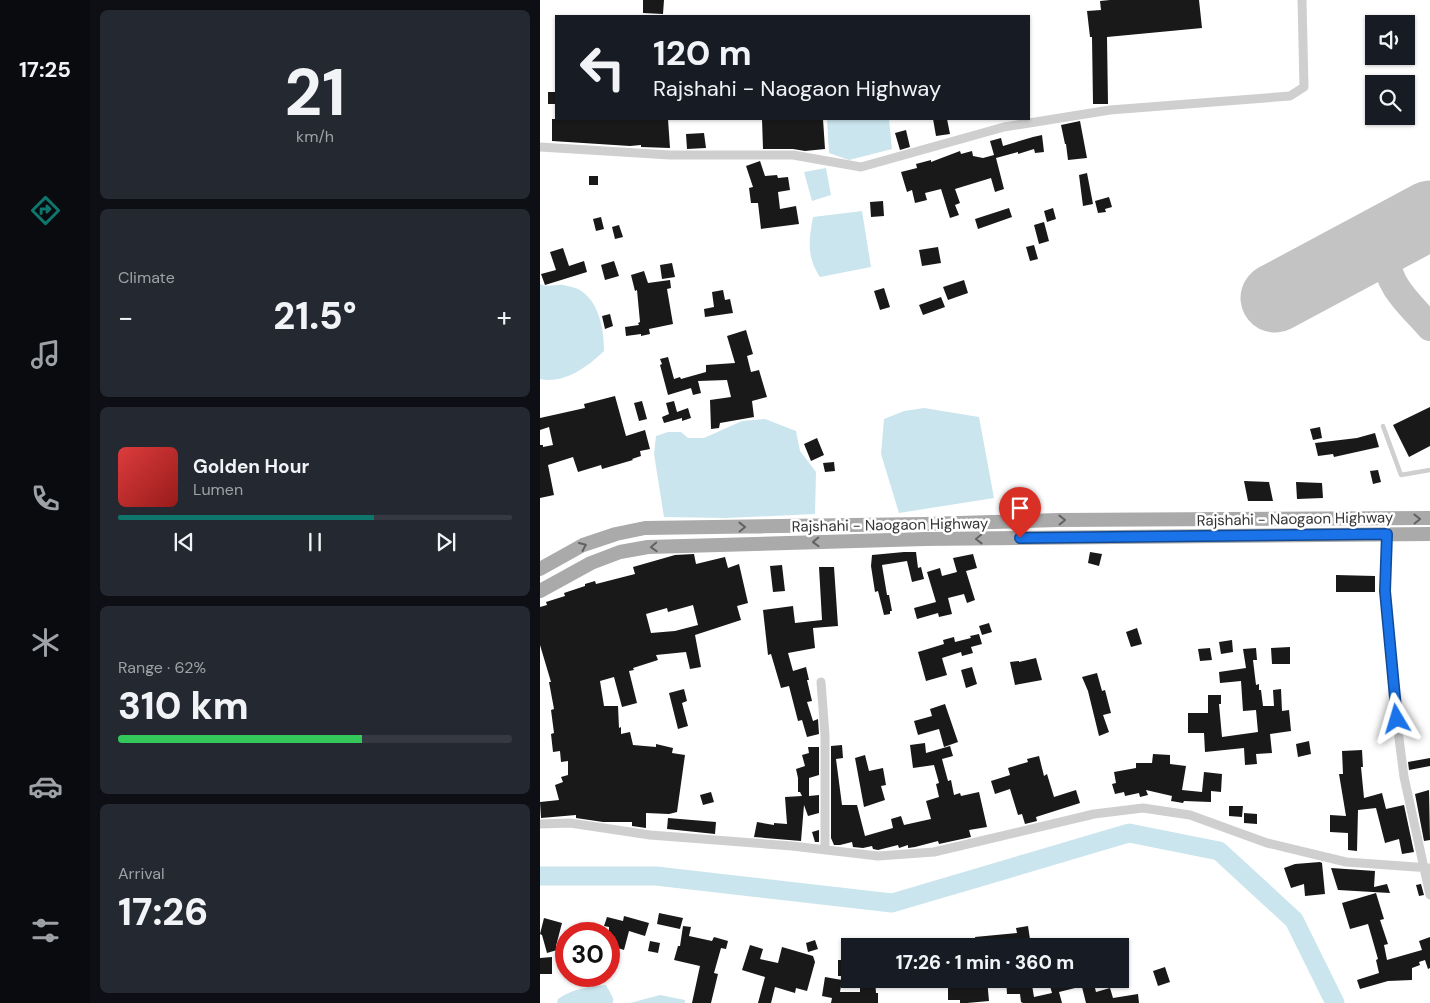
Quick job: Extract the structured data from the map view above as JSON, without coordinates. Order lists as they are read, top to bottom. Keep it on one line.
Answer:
{"streets":{"main road":["Rajshahi - Naogaon Highway"]},"page":{"tabs":"17:25","tile":[["21","km/h"],"Climate",["Range · 62%","310 km"],["Arrival","17:26"]],"turn":["120 m","Rajshahi - Naogaon Highway"],"heat":["−","21.5°","+"],"song":["Golden Hour","Lumen"],"limit":"30","trip":"17:26 · 1 min · 360 m"}}
